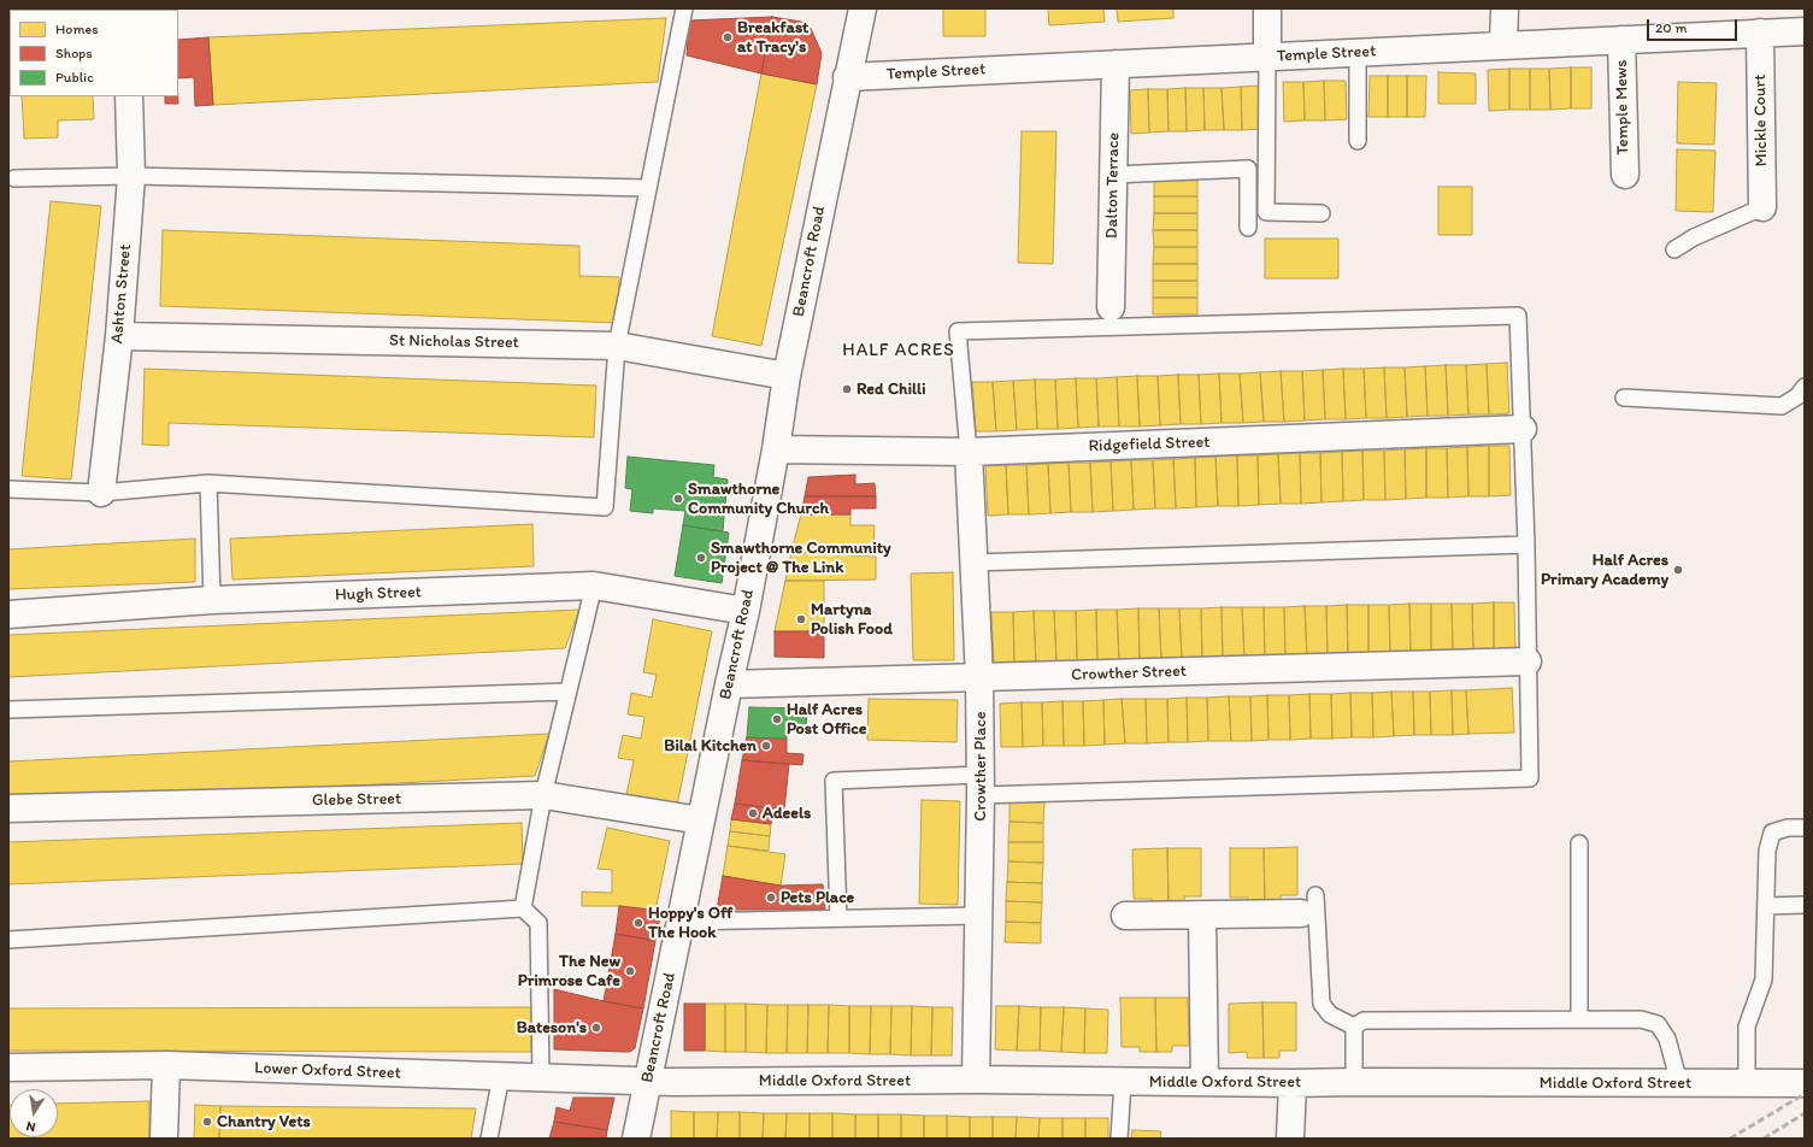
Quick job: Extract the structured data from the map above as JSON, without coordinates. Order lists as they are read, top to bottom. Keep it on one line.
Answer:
{"streets":{"street":["Temple Street","Temple Mews","Mickle Court","Dalton Terrace","Beancroft Road","Ashton Street","St Nicholas Street","Ridgefield Street","Hugh Street","Crowther Street","Crowther Place","Glebe Street","Lower Oxford Street","Middle Oxford Street"]},"crossings":[["Temple Street","Temple Mews"],["Temple Street","Mickle Court"],["Temple Street","Dalton Terrace"],["Temple Street","Beancroft Road"],["Beancroft Road","St Nicholas Street"],["Beancroft Road","Ridgefield Street"],["Beancroft Road","Hugh Street"],["Beancroft Road","Crowther Street"],["Beancroft Road","Glebe Street"],["Beancroft Road","Lower Oxford Street"],["Beancroft Road","Middle Oxford Street"],["Ashton Street","St Nicholas Street"],["Ridgefield Street","Crowther Place"],["Crowther Street","Crowther Place"],["Crowther Place","Middle Oxford Street"],["Lower Oxford Street","Middle Oxford Street"]],"districts":["HALF ACRES"],"places":["Breakfast at Tracy's","Red Chilli","Smawthorne Community Church","Smawthorne Community Project @ The Link","Half Acres Primary Academy","Martyna Polish Food","Half Acres Post Office","Bilal Kitchen","Adeels","Pets Place","Hoppy's Off The Hook","The New Primrose Cafe","Bateson's","Chantry Vets"],"legend":["Homes","Shops","Public"],"scale_bar":"20 m","north":"bottom"}
